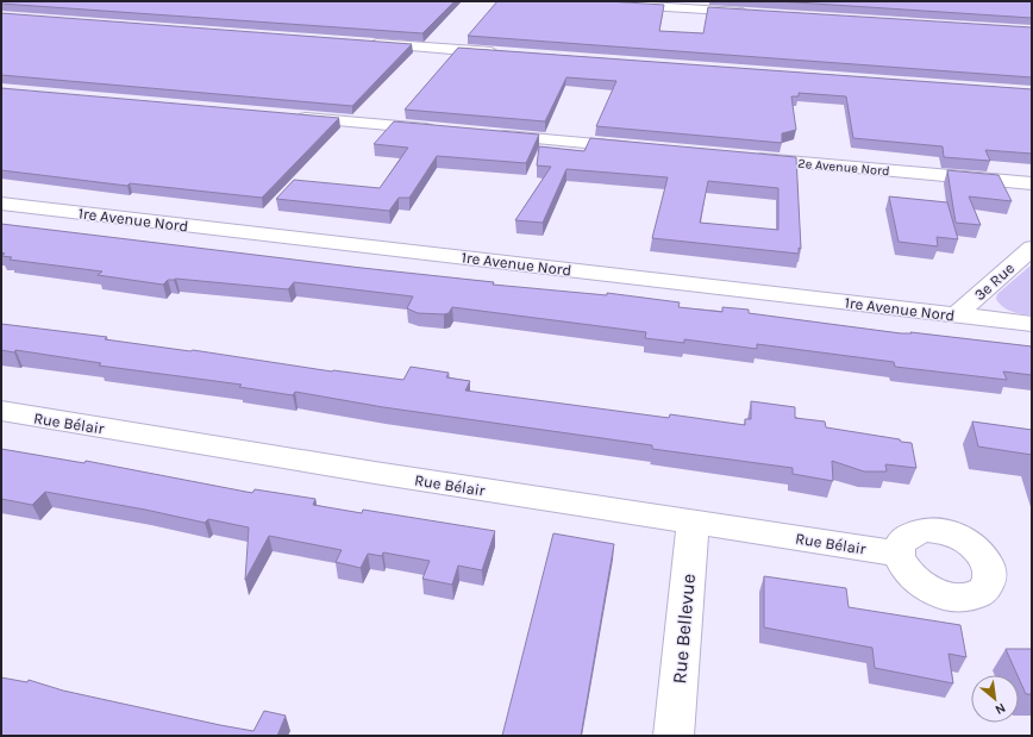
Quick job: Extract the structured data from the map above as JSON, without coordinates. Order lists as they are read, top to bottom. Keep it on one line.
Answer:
{"streets":{"street":["2e Avenue Nord","1re Avenue Nord","3e Rue","Rue Bélair","Rue Bellevue"]},"crossings":[["1re Avenue Nord","3e Rue"],["Rue Bélair","Rue Bellevue"]],"north":"bottom right"}
